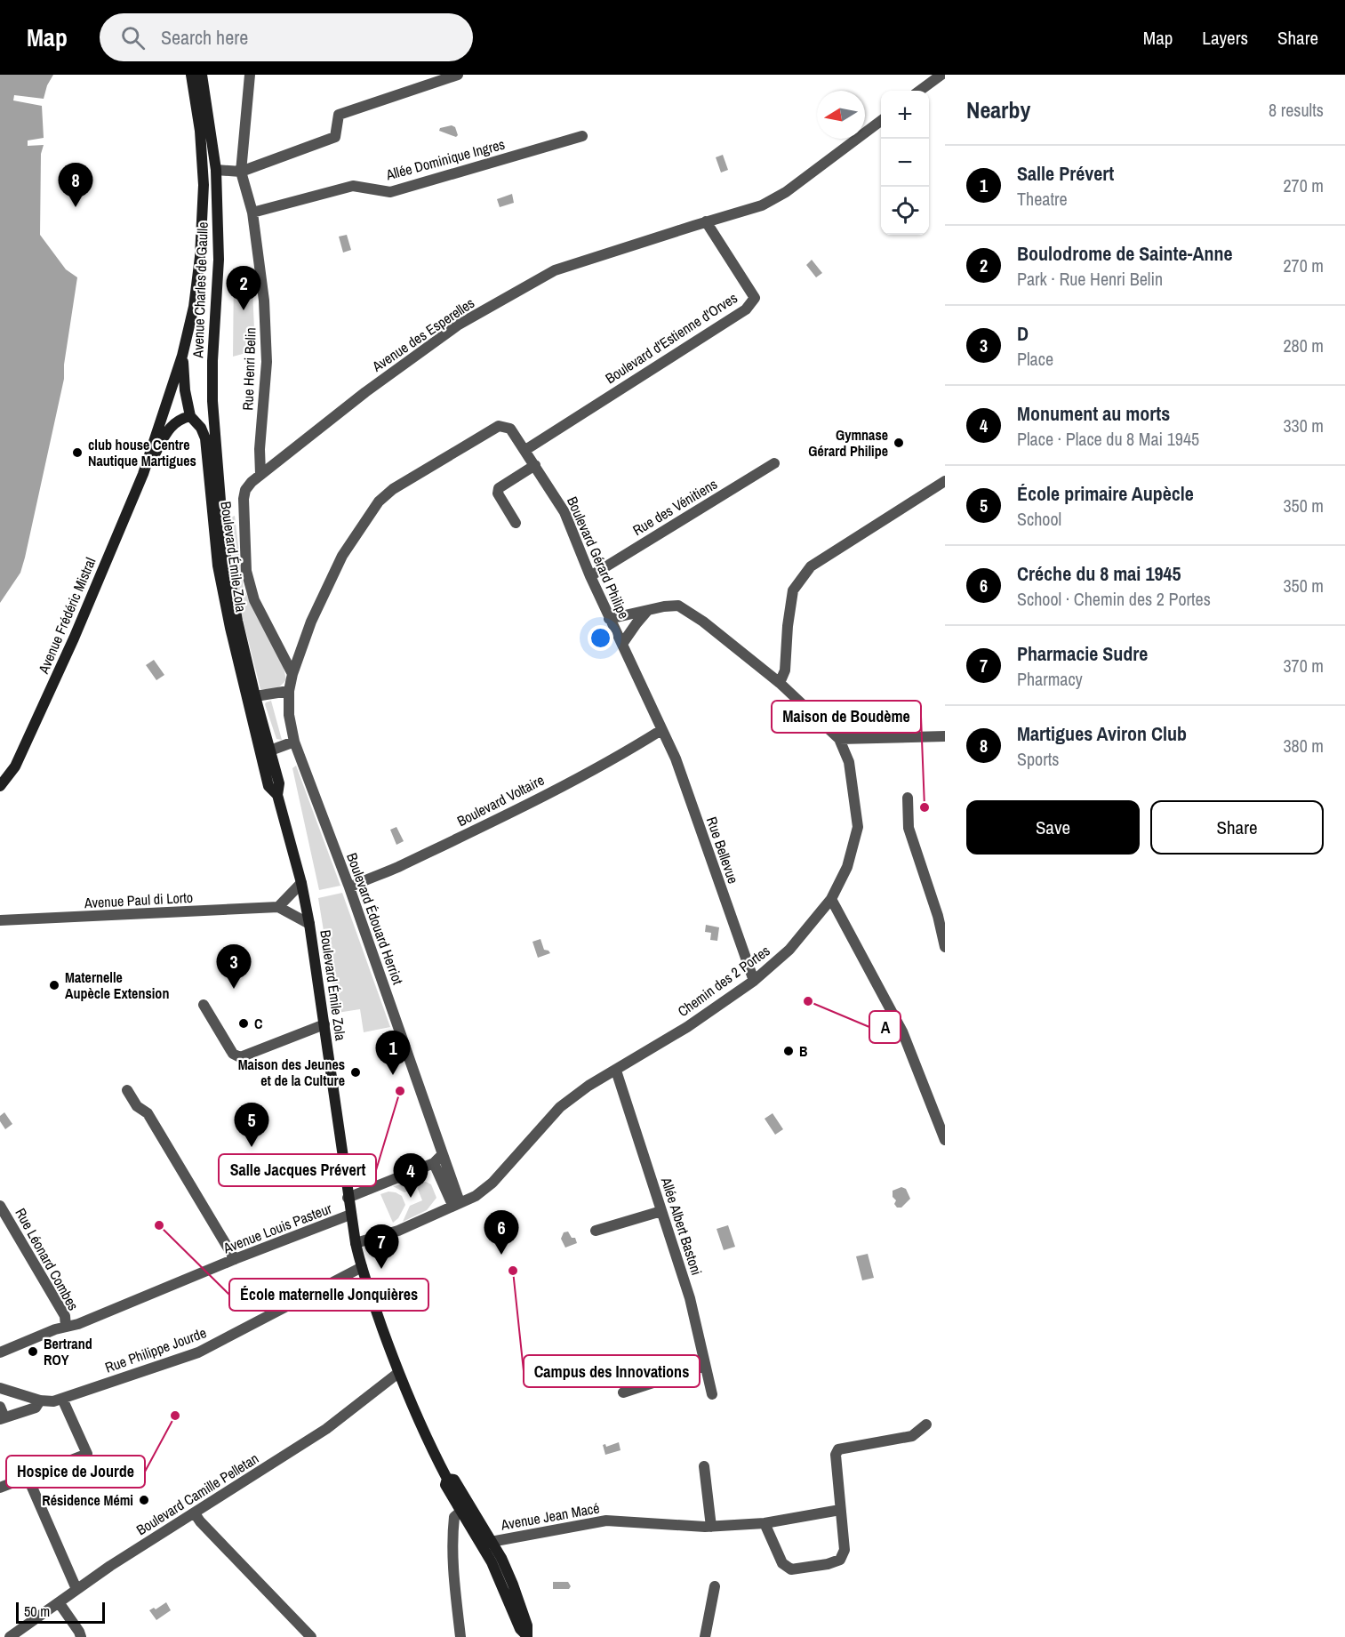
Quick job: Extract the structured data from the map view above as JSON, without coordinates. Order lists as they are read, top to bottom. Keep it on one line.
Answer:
{"streets":{"main road":["Avenue Charles de Gaulle","Boulevard Émile Zola","Avenue Frédéric Mistral"],"street":["Allée Dominique Ingres","Avenue des Esperelles","Boulevard d'Estienne d'Orves","Rue Henri Belin","Rue des Vénitiens","Boulevard Gérard Philipe","Boulevard Voltaire","Rue Bellevue","Avenue Paul di Lorto","Boulevard Édouard Herriot","Chemin des 2 Portes","Allée Albert Bastoni","Avenue Louis Pasteur","Rue Léonard Combes","Rue Philippe Jourde","Boulevard Camille Pelletan","Avenue Jean Macé"]},"crossings":[["Allée Dominique Ingres","Rue Henri Belin"],["Avenue Charles de Gaulle","Boulevard Émile Zola"],["Avenue Charles de Gaulle","Avenue Frédéric Mistral"],["Avenue des Esperelles","Boulevard d'Estienne d'Orves"],["Avenue des Esperelles","Rue Henri Belin"],["Avenue des Esperelles","Boulevard Gérard Philipe"],["Boulevard d'Estienne d'Orves","Boulevard Gérard Philipe"],["Rue des Vénitiens","Boulevard Gérard Philipe"],["Boulevard Émile Zola","Avenue Frédéric Mistral"],["Boulevard Émile Zola","Chemin des 2 Portes"],["Boulevard Émile Zola","Avenue Louis Pasteur"],["Boulevard Émile Zola","Rue Philippe Jourde"],["Boulevard Émile Zola","Boulevard Camille Pelletan"],["Boulevard Émile Zola","Avenue Jean Macé"],["Boulevard Gérard Philipe","Boulevard Voltaire"],["Boulevard Gérard Philipe","Rue Bellevue"],["Boulevard Gérard Philipe","Chemin des 2 Portes"],["Boulevard Voltaire","Rue Bellevue"],["Boulevard Voltaire","Boulevard Édouard Herriot"],["Rue Bellevue","Chemin des 2 Portes"],["Boulevard Édouard Herriot","Chemin des 2 Portes"],["Chemin des 2 Portes","Allée Albert Bastoni"],["Avenue Louis Pasteur","Rue Léonard Combes"]],"places":["Gymnase Gérard Philipe","club house Centre Nautique Martigues","Maison de Boudème","Maternelle Aupècle Extension","A","C","B","Maison des Jeunes et de la Culture","Salle Jacques Prévert","École maternelle Jonquières","Campus des Innovations","Bertrand ROY","Hospice de Jourde","Résidence Mémi"],"scale_bar":"50 m","north":"left","page":{"header":"Map","search":"Search here","nav":["Map","Layers","Share"],"heading":["Nearby","8 results"],"map_buttons":["+","−"],"list":[{"mark":"1","name":"Salle Prévert","note":"Theatre","value":"270 m"},{"mark":"2","name":"Boulodrome de Sainte-Anne","note":"Park · Rue Henri Belin","value":"270 m"},{"mark":"3","name":"D","note":"Place","value":"280 m"},{"mark":"4","name":"Monument au morts","note":"Place · Place du 8 Mai 1945","value":"330 m"},{"mark":"5","name":"École primaire Aupècle","note":"School","value":"350 m"},{"mark":"6","name":"Créche du 8 mai 1945","note":"School · Chemin des 2 Portes","value":"350 m"},{"mark":"7","name":"Pharmacie Sudre","note":"Pharmacy","value":"370 m"},{"mark":"8","name":"Martigues Aviron Club","note":"Sports","value":"380 m"}],"pins":["8","2","3","1","5","4","6","7"],"buttons":["Save","Share"],"scale":"50 m"}}
